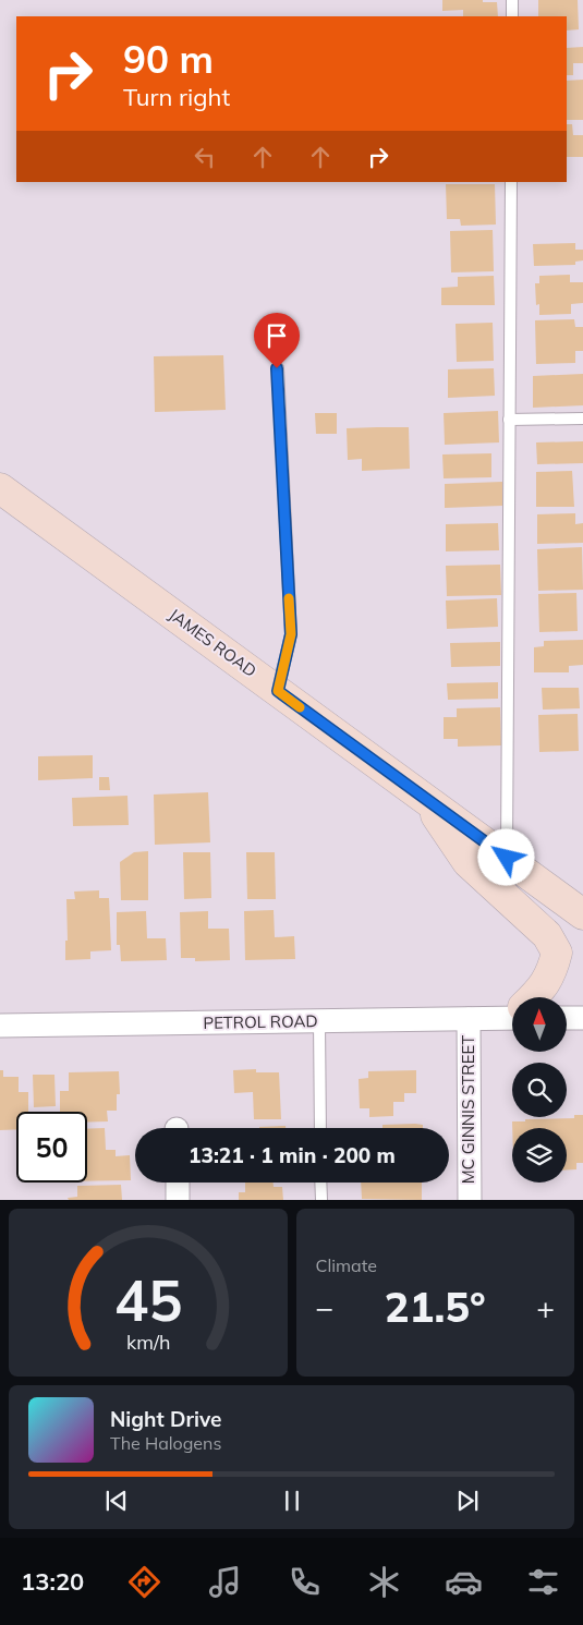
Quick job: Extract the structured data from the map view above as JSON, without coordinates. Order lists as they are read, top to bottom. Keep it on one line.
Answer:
{"streets":{"main road":["JAMES ROAD"],"street":["PETROL ROAD","MC GINNIS STREET"]},"crossings":[["PETROL ROAD","MC GINNIS STREET"]],"north":"top","page":{"turn":["90 m","Turn right"],"limit":"50","trip":"13:21 · 1 min · 200 m","tile":"Climate","heat":["−","21.5°","+"],"song":["Night Drive","The Halogens"],"tabs":"13:20","gauge":["45","km/h"]}}
